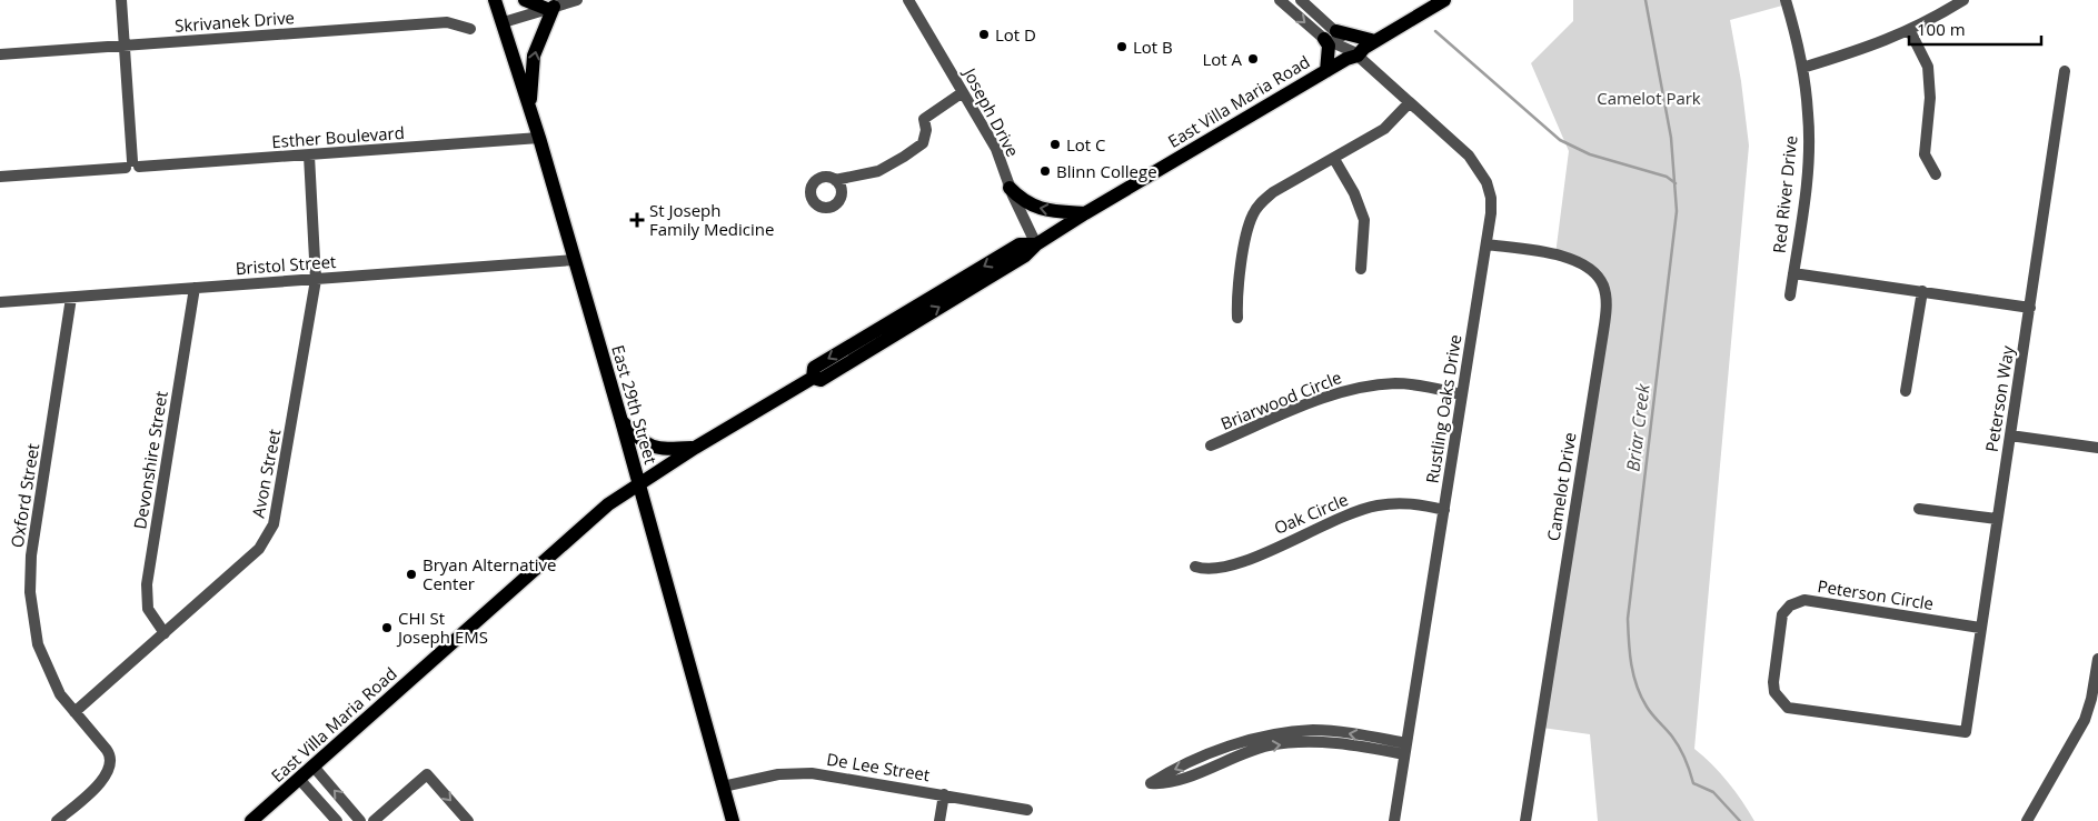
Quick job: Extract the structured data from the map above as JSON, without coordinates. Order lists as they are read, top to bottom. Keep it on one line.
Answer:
{"streets":{"main road":["East Villa Maria Road","East 29th Street"],"street":["Skrivanek Drive","Joseph Drive","Esther Boulevard","Red River Drive","Bristol Street","Peterson Way","Briarwood Circle","Rustling Oaks Drive","Devonshire Street","Avon Street","Camelot Drive","Oxford Street","Oak Circle","Peterson Circle","De Lee Street"]},"crossings":[["East Villa Maria Road","Joseph Drive"],["East Villa Maria Road","East 29th Street"],["East Villa Maria Road","Rustling Oaks Drive"],["Esther Boulevard","East 29th Street"],["Esther Boulevard","Avon Street"],["Bristol Street","East 29th Street"],["Bristol Street","Devonshire Street"],["Bristol Street","Avon Street"],["Bristol Street","Oxford Street"],["Peterson Way","Peterson Circle"],["Briarwood Circle","Rustling Oaks Drive"],["East 29th Street","De Lee Street"],["Rustling Oaks Drive","Camelot Drive"],["Rustling Oaks Drive","Oak Circle"],["Devonshire Street","Avon Street"],["Avon Street","Oxford Street"]],"water":["Briar Creek"],"parks":["Camelot Park"],"places":{"other":["Lot D","Lot B","Lot A","Lot C","Blinn College","Bryan Alternative Center","CHI St Joseph EMS"],"health":["St Joseph Family Medicine"]},"scale_bar":"100 m"}
